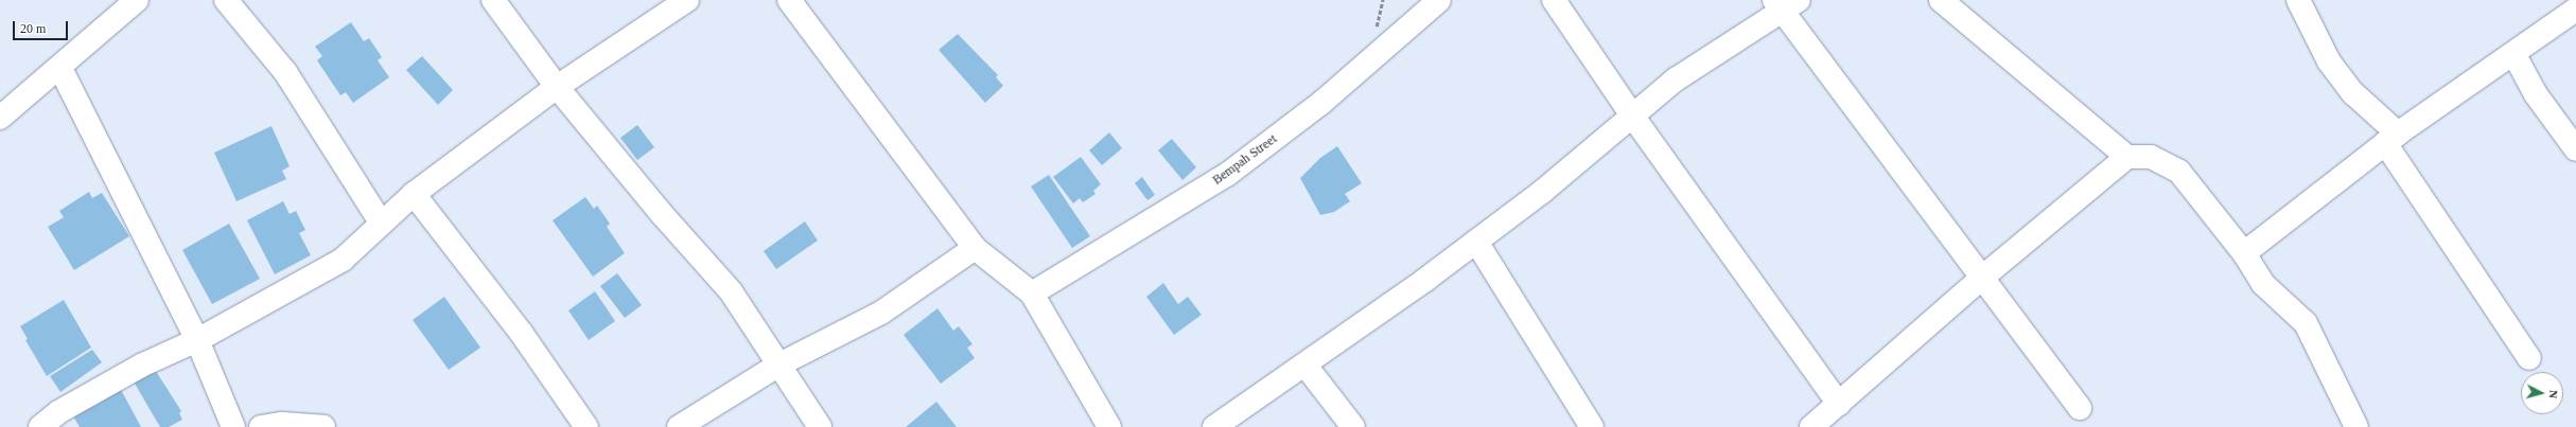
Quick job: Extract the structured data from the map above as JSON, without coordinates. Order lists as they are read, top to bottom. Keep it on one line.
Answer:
{"streets":{"street":["Bempah Street"]},"scale_bar":"20 m","north":"right"}
